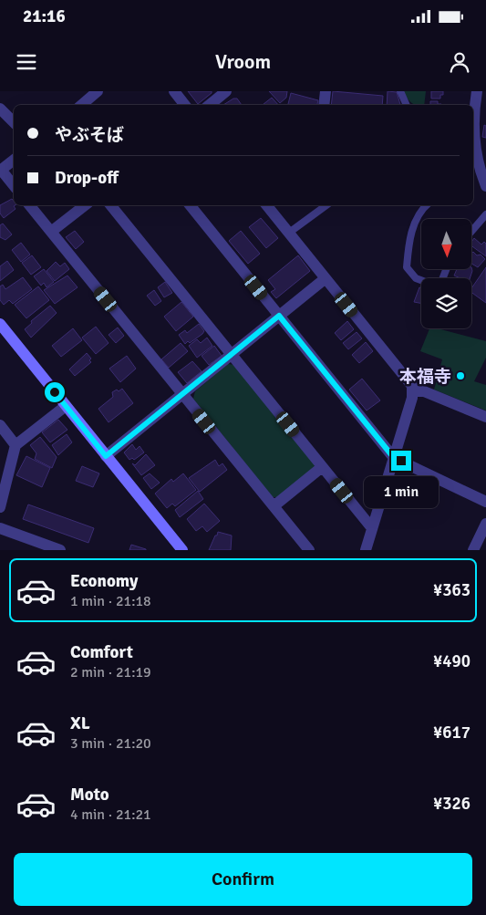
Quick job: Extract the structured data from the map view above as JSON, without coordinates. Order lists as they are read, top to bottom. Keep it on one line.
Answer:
{"places":["本福寺"],"north":"bottom","page":{"status":"21:16","header":"Vroom","banner":["やぶそば","Drop-off"],"bubble":"1 min","list":[{"name":"Economy","note":"1 min · 21:18","value":"¥363"},{"name":"Comfort","note":"2 min · 21:19","value":"¥490"},{"name":"XL","note":"3 min · 21:20","value":"¥617"},{"name":"Moto","note":"4 min · 21:21","value":"¥326"}],"buttons":"Confirm"}}
